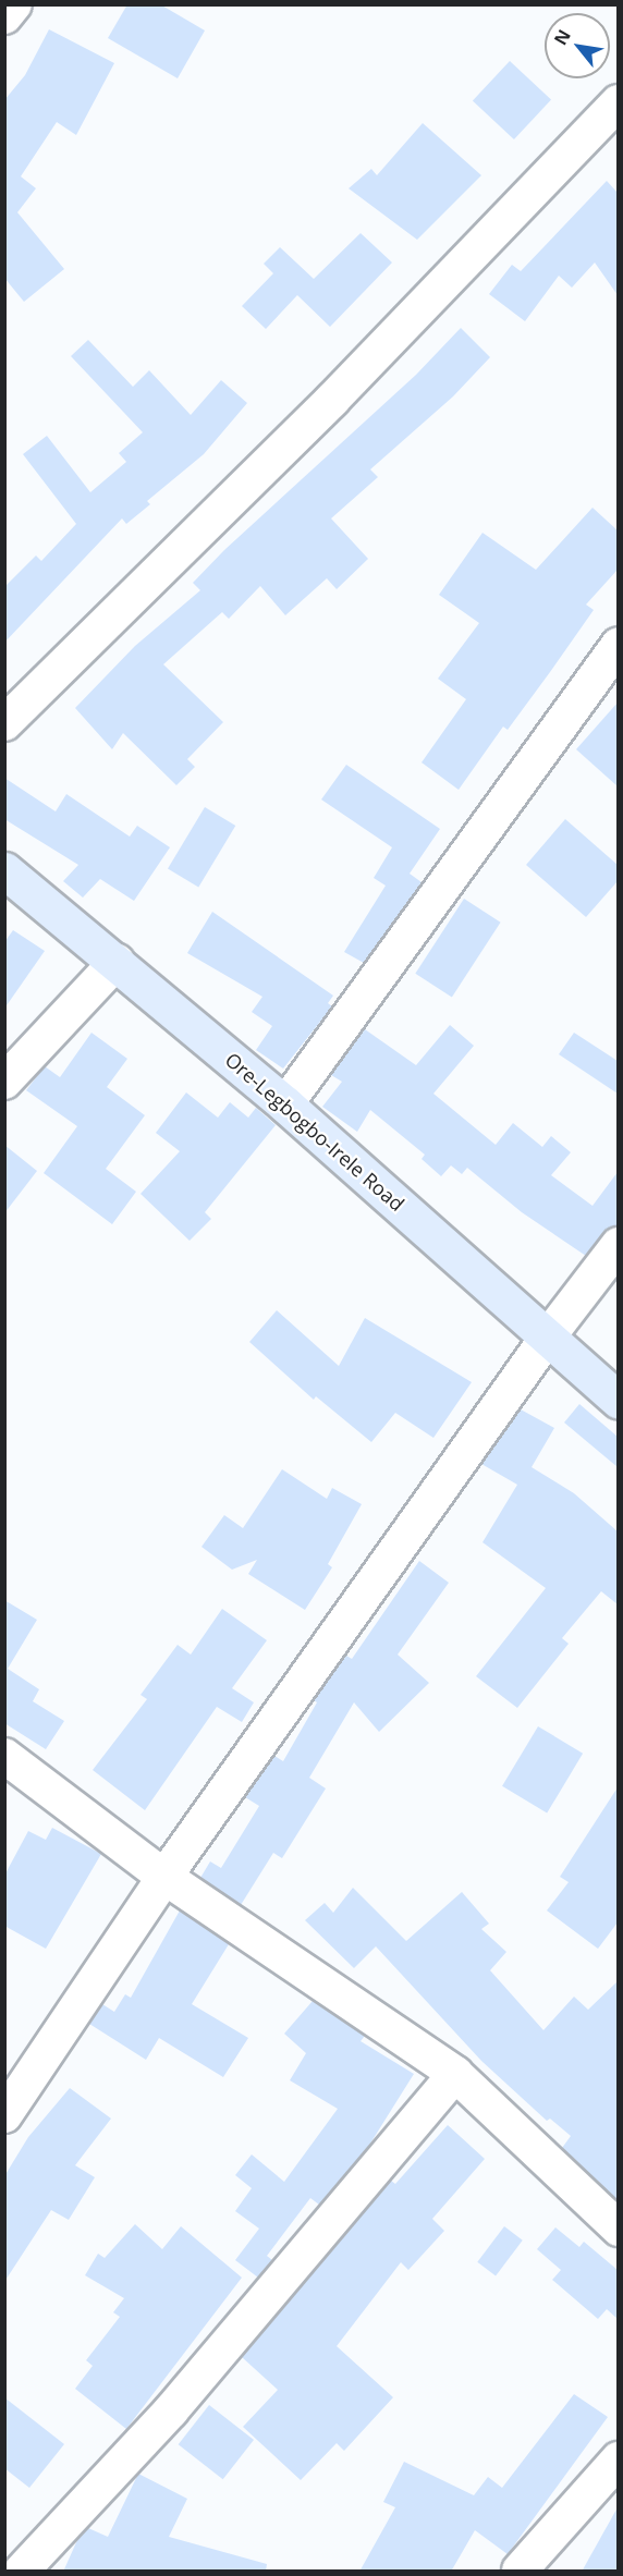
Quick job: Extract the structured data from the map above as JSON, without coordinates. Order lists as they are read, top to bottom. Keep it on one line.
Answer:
{"streets":{"main road":["Ore-Legbogbo-Irele Road"]},"north":"top left"}
